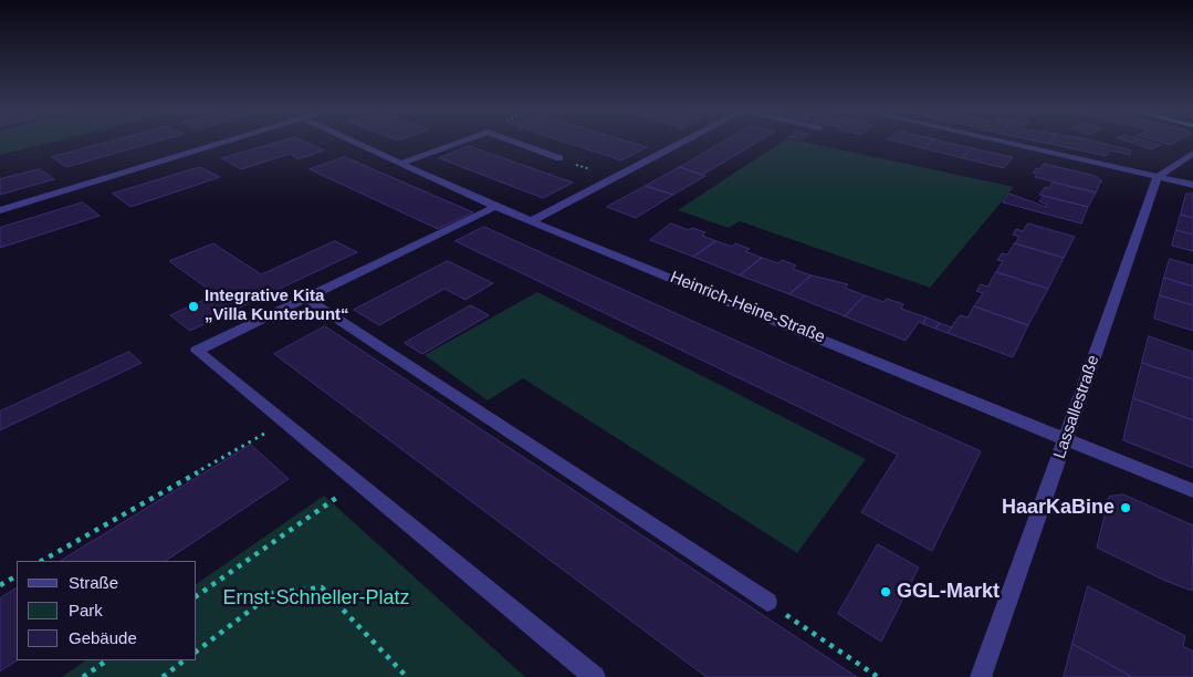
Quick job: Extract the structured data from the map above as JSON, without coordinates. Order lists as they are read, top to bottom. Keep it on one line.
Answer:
{"streets":{"street":["Heinrich-Heine-Straße","Lassallestraße"]},"crossings":[["Heinrich-Heine-Straße","Lassallestraße"]],"parks":["Ernst-Schneller-Platz"],"places":["Integrative Kita „Villa Kunterbunt“","HaarKaBine","GGL-Markt"],"legend":["Straße","Park","Gebäude"]}
